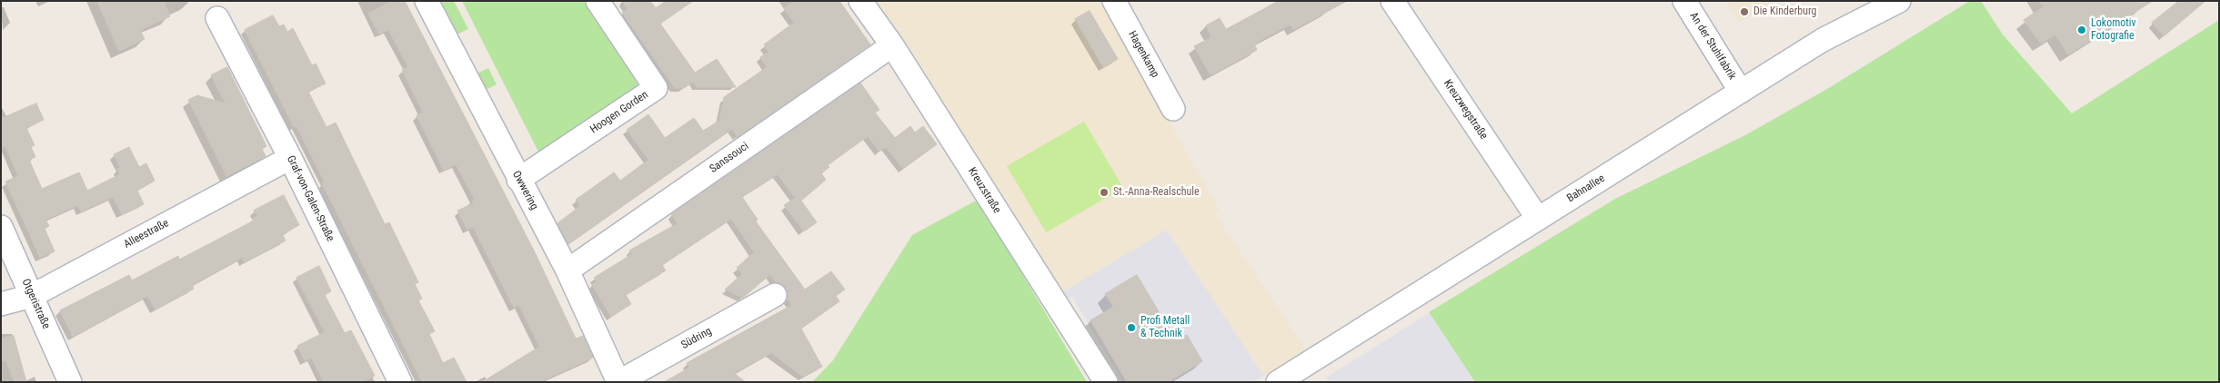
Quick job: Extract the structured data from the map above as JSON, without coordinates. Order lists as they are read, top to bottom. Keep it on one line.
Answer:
{"streets":{"street":["An der Stuhlfabrik","Hagenkamp","Kreuzwegstraße","Hoogen Gorden","Sanssouci","Bahnallee","Owwering","Kreuzstraße","Graf-von-Galen-Straße","Alleestraße","Otgeristraße","Südring"]},"crossings":[["An der Stuhlfabrik","Bahnallee"],["Kreuzwegstraße","Bahnallee"],["Hoogen Gorden","Owwering"],["Sanssouci","Owwering"],["Sanssouci","Kreuzstraße"],["Owwering","Südring"],["Graf-von-Galen-Straße","Alleestraße"],["Alleestraße","Otgeristraße"]],"places":["Die Kinderburg","Lokomotiv Fotografie","St.-Anna-Realschule","Profi Metall & Technik"]}
